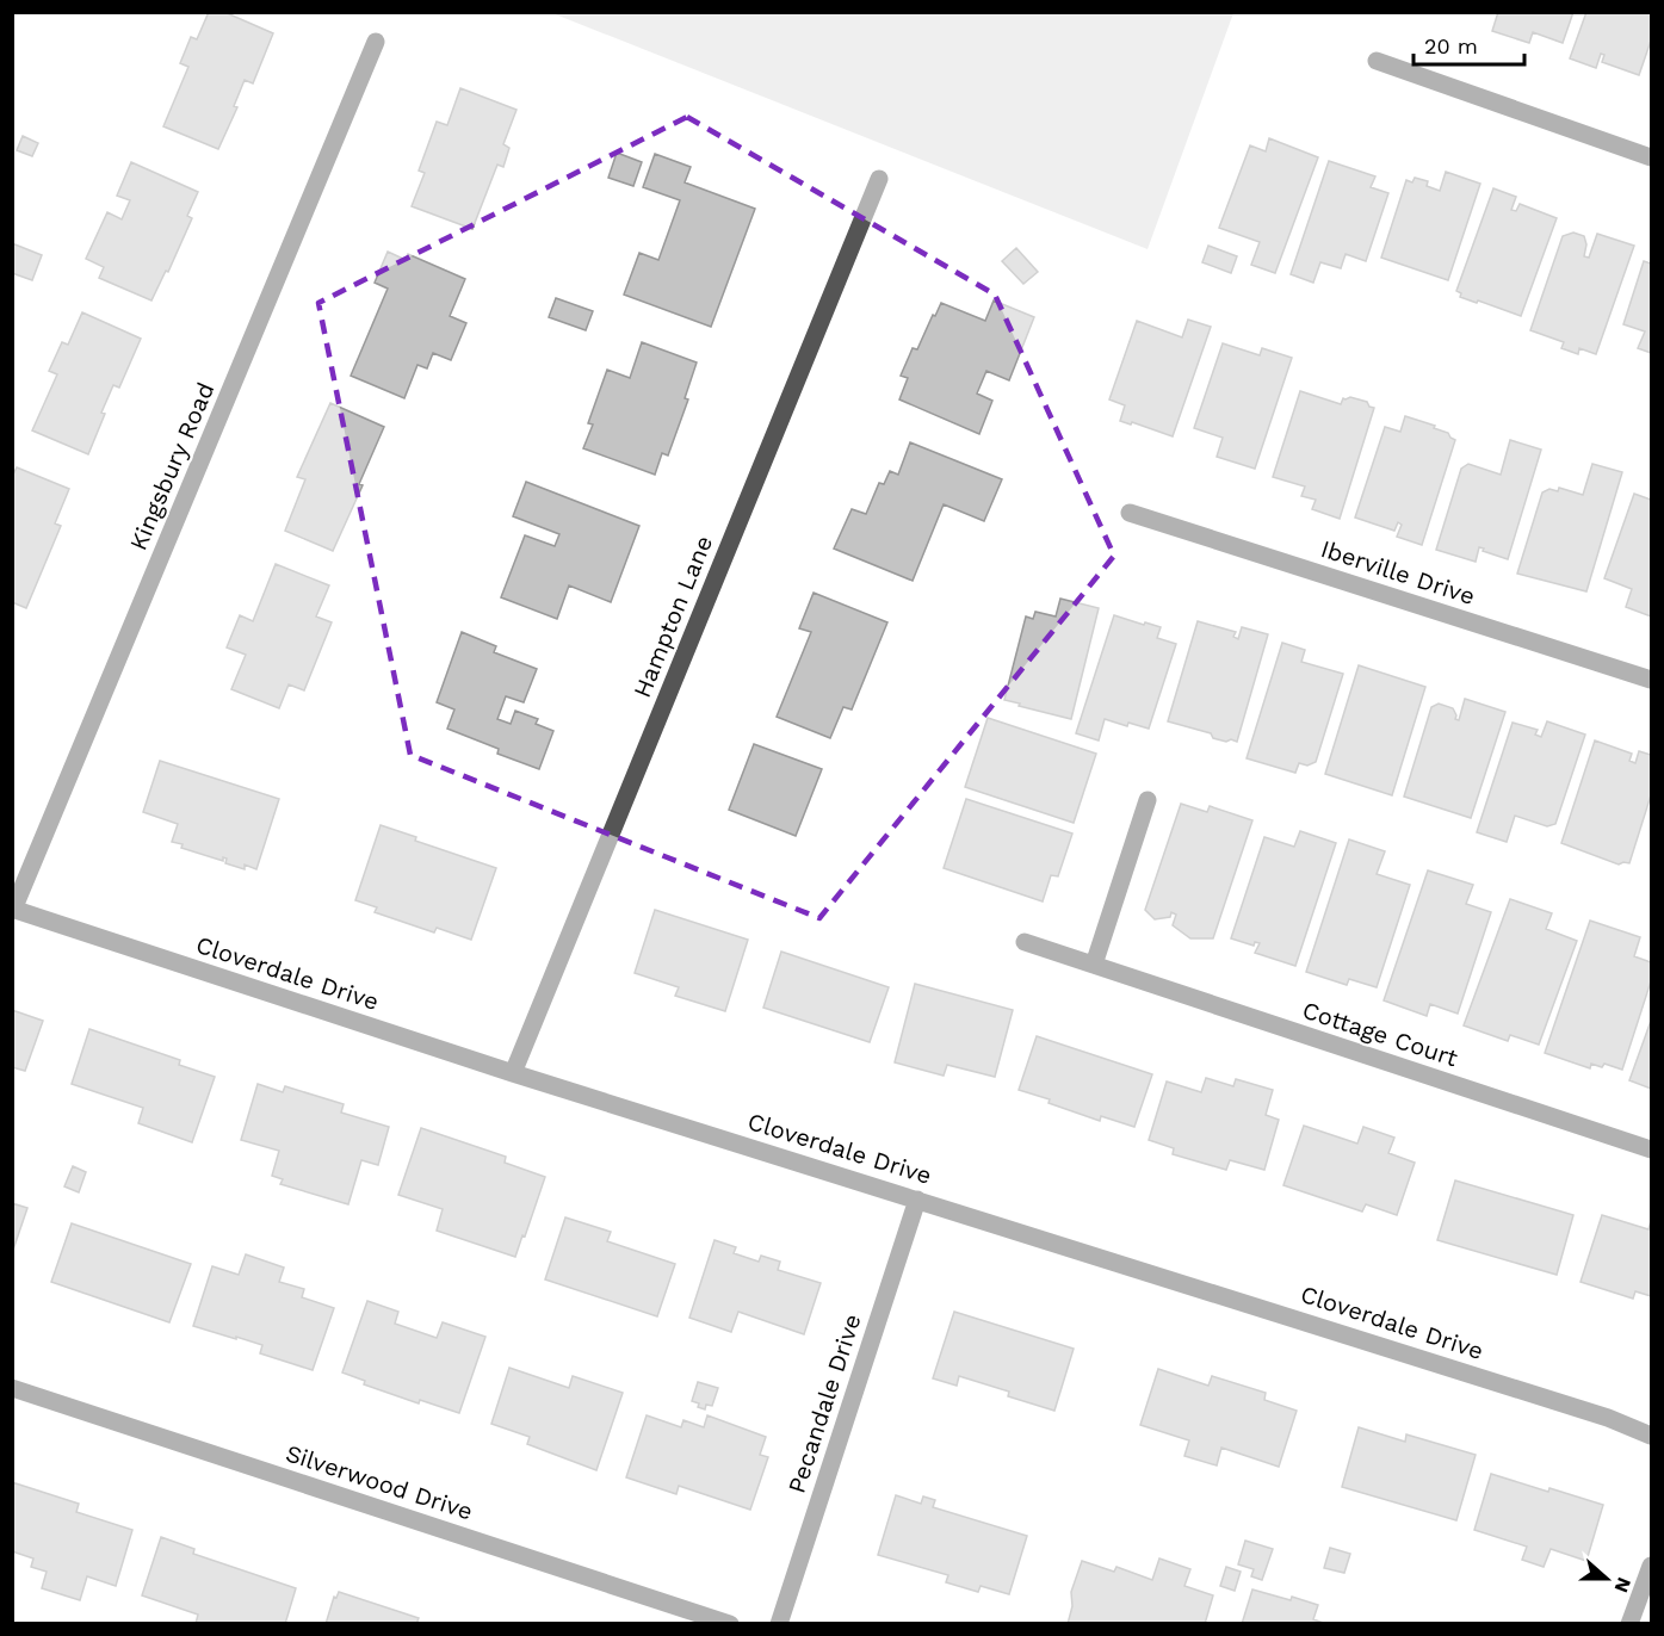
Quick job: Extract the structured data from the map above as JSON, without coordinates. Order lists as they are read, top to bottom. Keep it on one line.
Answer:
{"streets":{"street":["Kingsbury Road","Iberville Drive","Hampton Lane","Cloverdale Drive","Cottage Court","Pecandale Drive","Silverwood Drive"]},"crossings":[["Kingsbury Road","Cloverdale Drive"],["Hampton Lane","Cloverdale Drive"],["Cloverdale Drive","Pecandale Drive"]],"scale_bar":"20 m","north":"right"}
